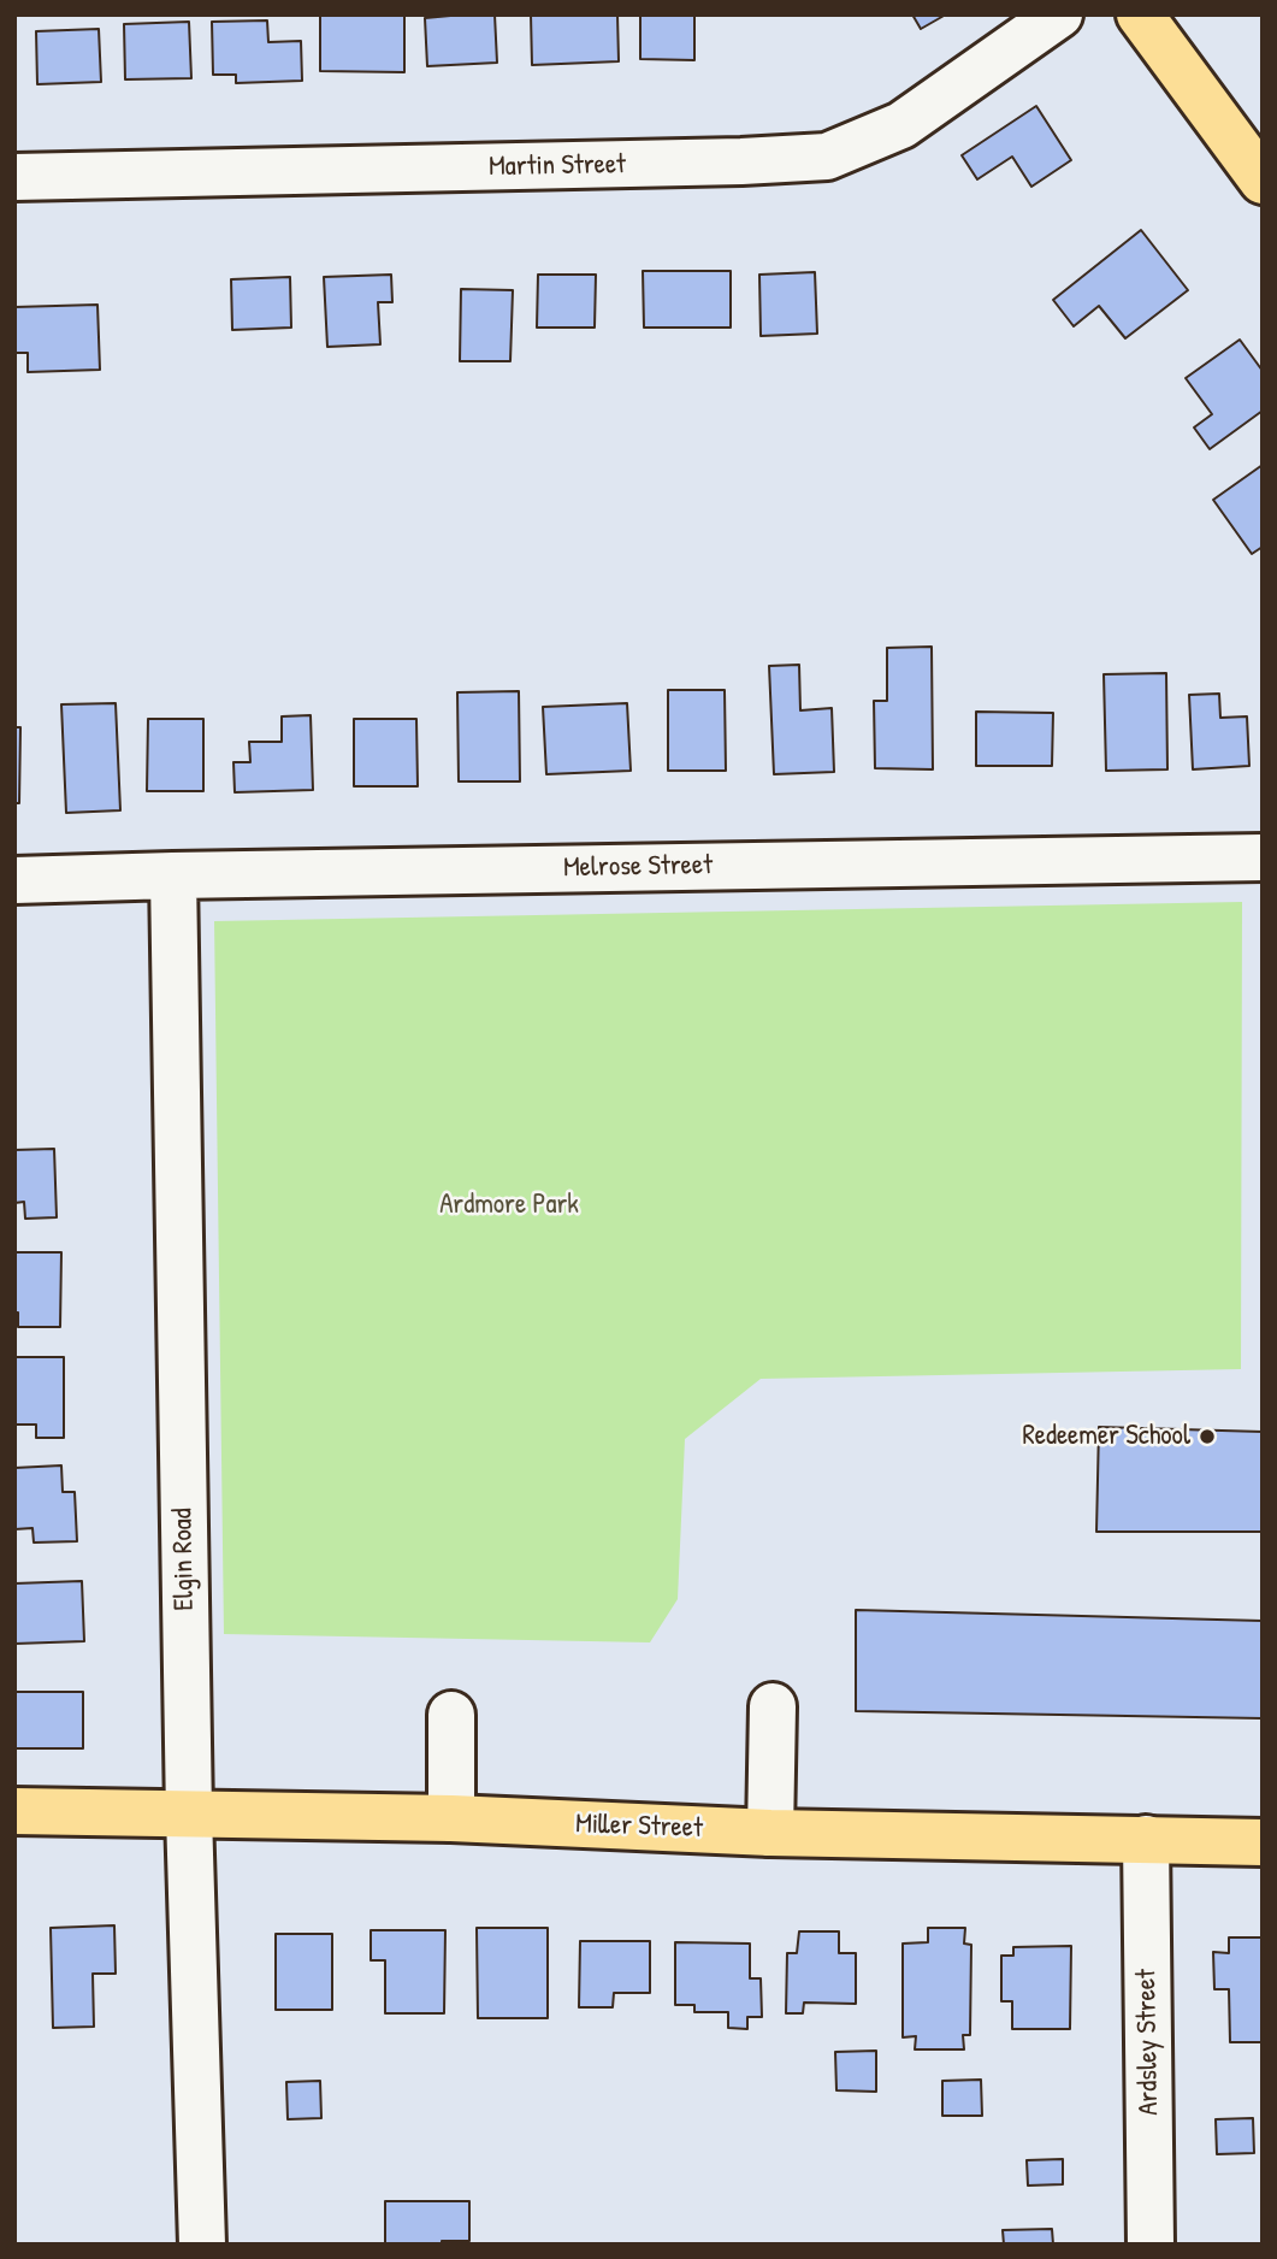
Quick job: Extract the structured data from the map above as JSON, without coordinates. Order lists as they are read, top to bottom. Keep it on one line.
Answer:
{"streets":{"main road":["Miller Street"],"street":["Martin Street","Melrose Street","Elgin Road","Ardsley Street"]},"crossings":[["Melrose Street","Elgin Road"],["Elgin Road","Miller Street"],["Miller Street","Ardsley Street"]],"parks":["Ardmore Park"],"places":["Redeemer School"]}
